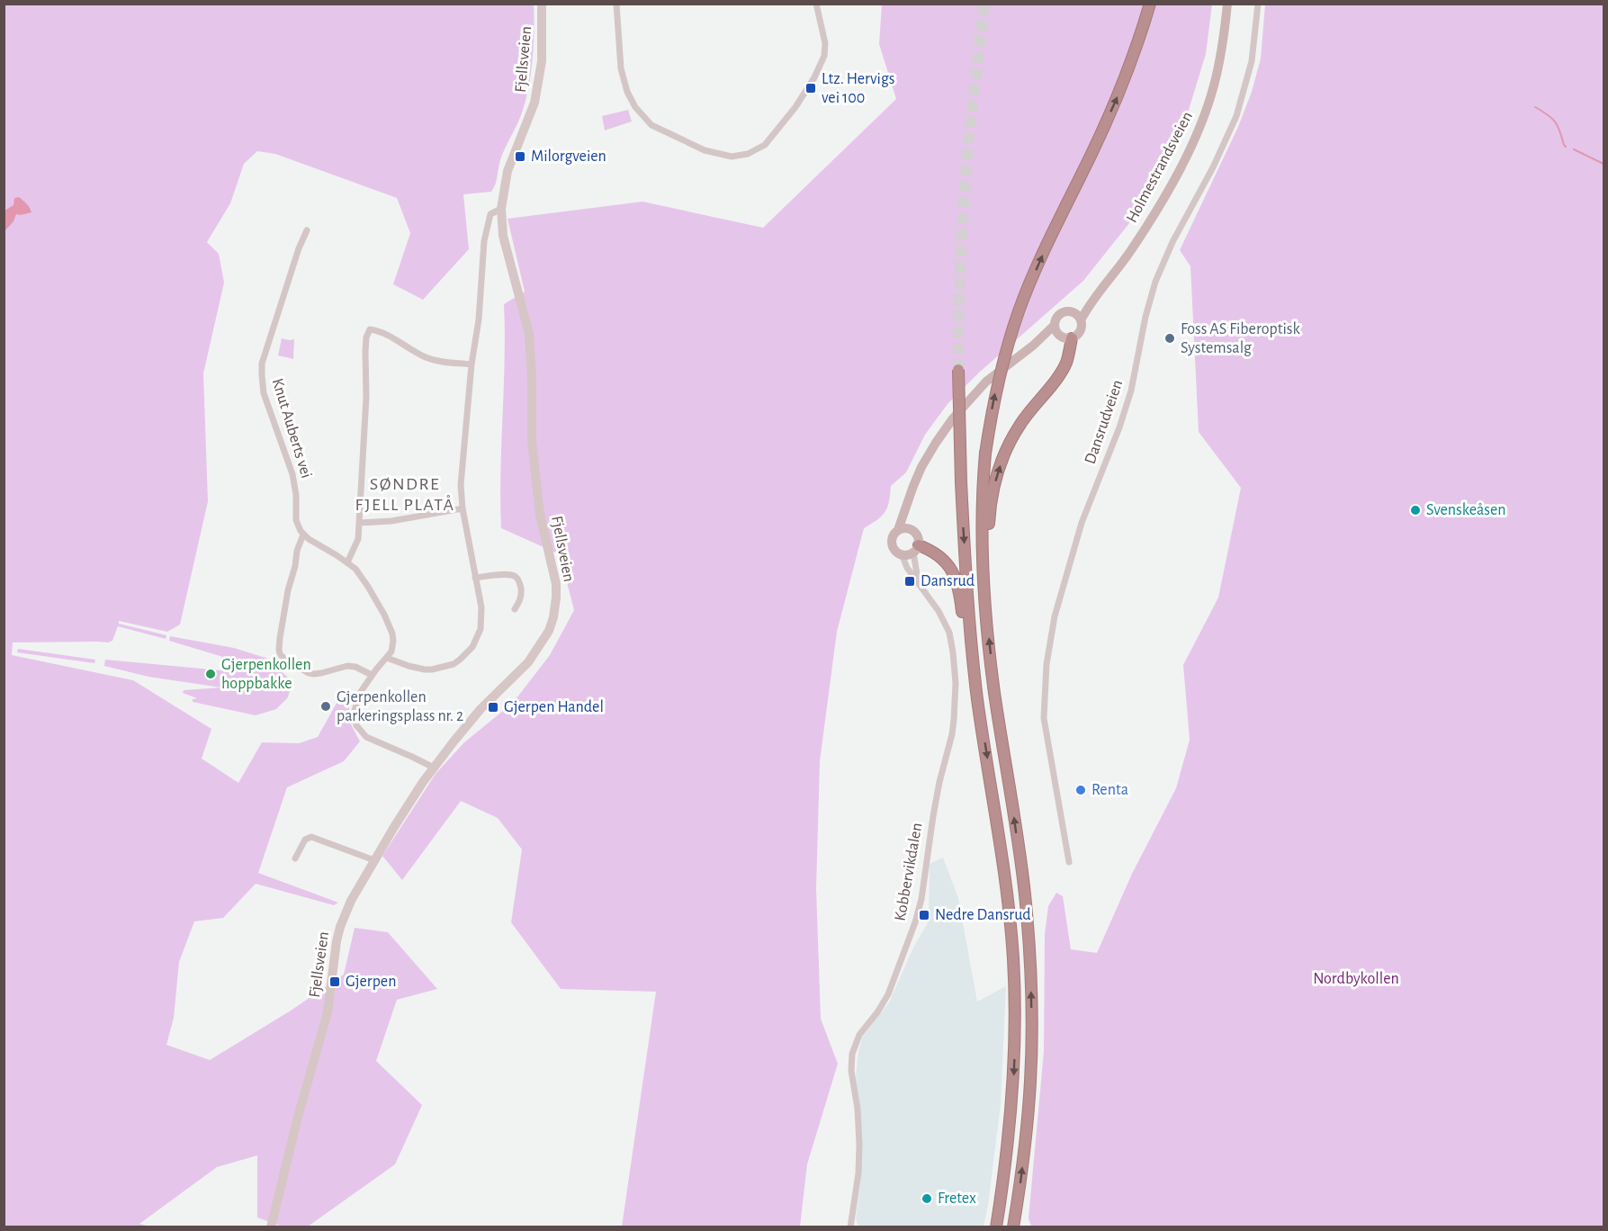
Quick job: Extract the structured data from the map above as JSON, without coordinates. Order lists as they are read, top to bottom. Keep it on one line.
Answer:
{"streets":{"main road":["Fjellsveien","Holmestrandsveien"],"street":["Dansrudveien","Knut Auberts vei","Kobbervikdalen"]},"districts":["SØNDRE FJELL PLATÅ"],"parks":["Nordbykollen"],"places":{"transit":["Ltz. Hervigs vei 100","Milorgveien","Dansrud","Gjerpen Handel","Nedre Dansrud","Gjerpen"],"other":["Foss AS Fiberoptisk Systemsalg","Svenskeåsen","Gjerpenkollen hoppbakke","Gjerpenkollen parkeringsplass nr. 2","Renta","Fretex"]}}
